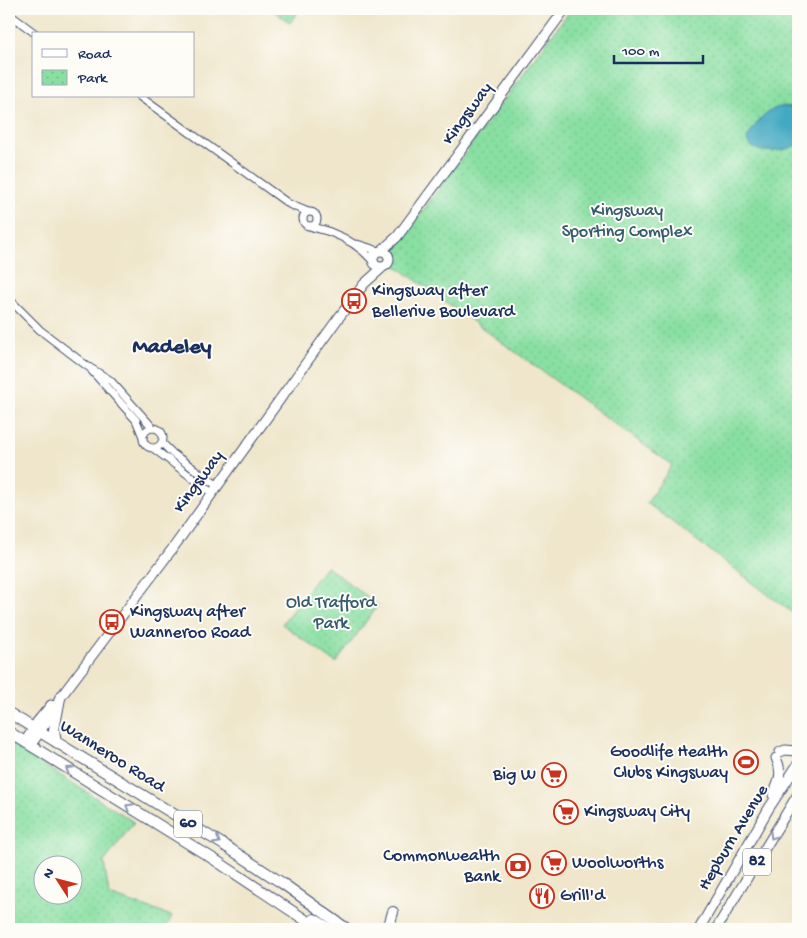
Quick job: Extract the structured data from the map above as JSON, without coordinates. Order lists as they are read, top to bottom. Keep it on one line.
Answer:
{"streets":{"highway":["Wanneroo Road","60"],"main road":["Kingsway","Hepburn Avenue","82"]},"crossings":[["Kingsway","Wanneroo Road"]],"districts":["Madeley"],"parks":["Kingsway Sporting Complex","Old Trafford Park"],"places":{"bus stop":["Kingsway after Bellerive Boulevard","Kingsway after Wanneroo Road"],"sports":["Goodlife Health Clubs Kingsway"],"supermarket":["Big W","Kingsway City","Woolworths"],"bank":["Commonwealth Bank"],"restaurant":["Grill'd"]},"legend":["Road","Park"],"scale_bar":"100 m","north":"top left"}
